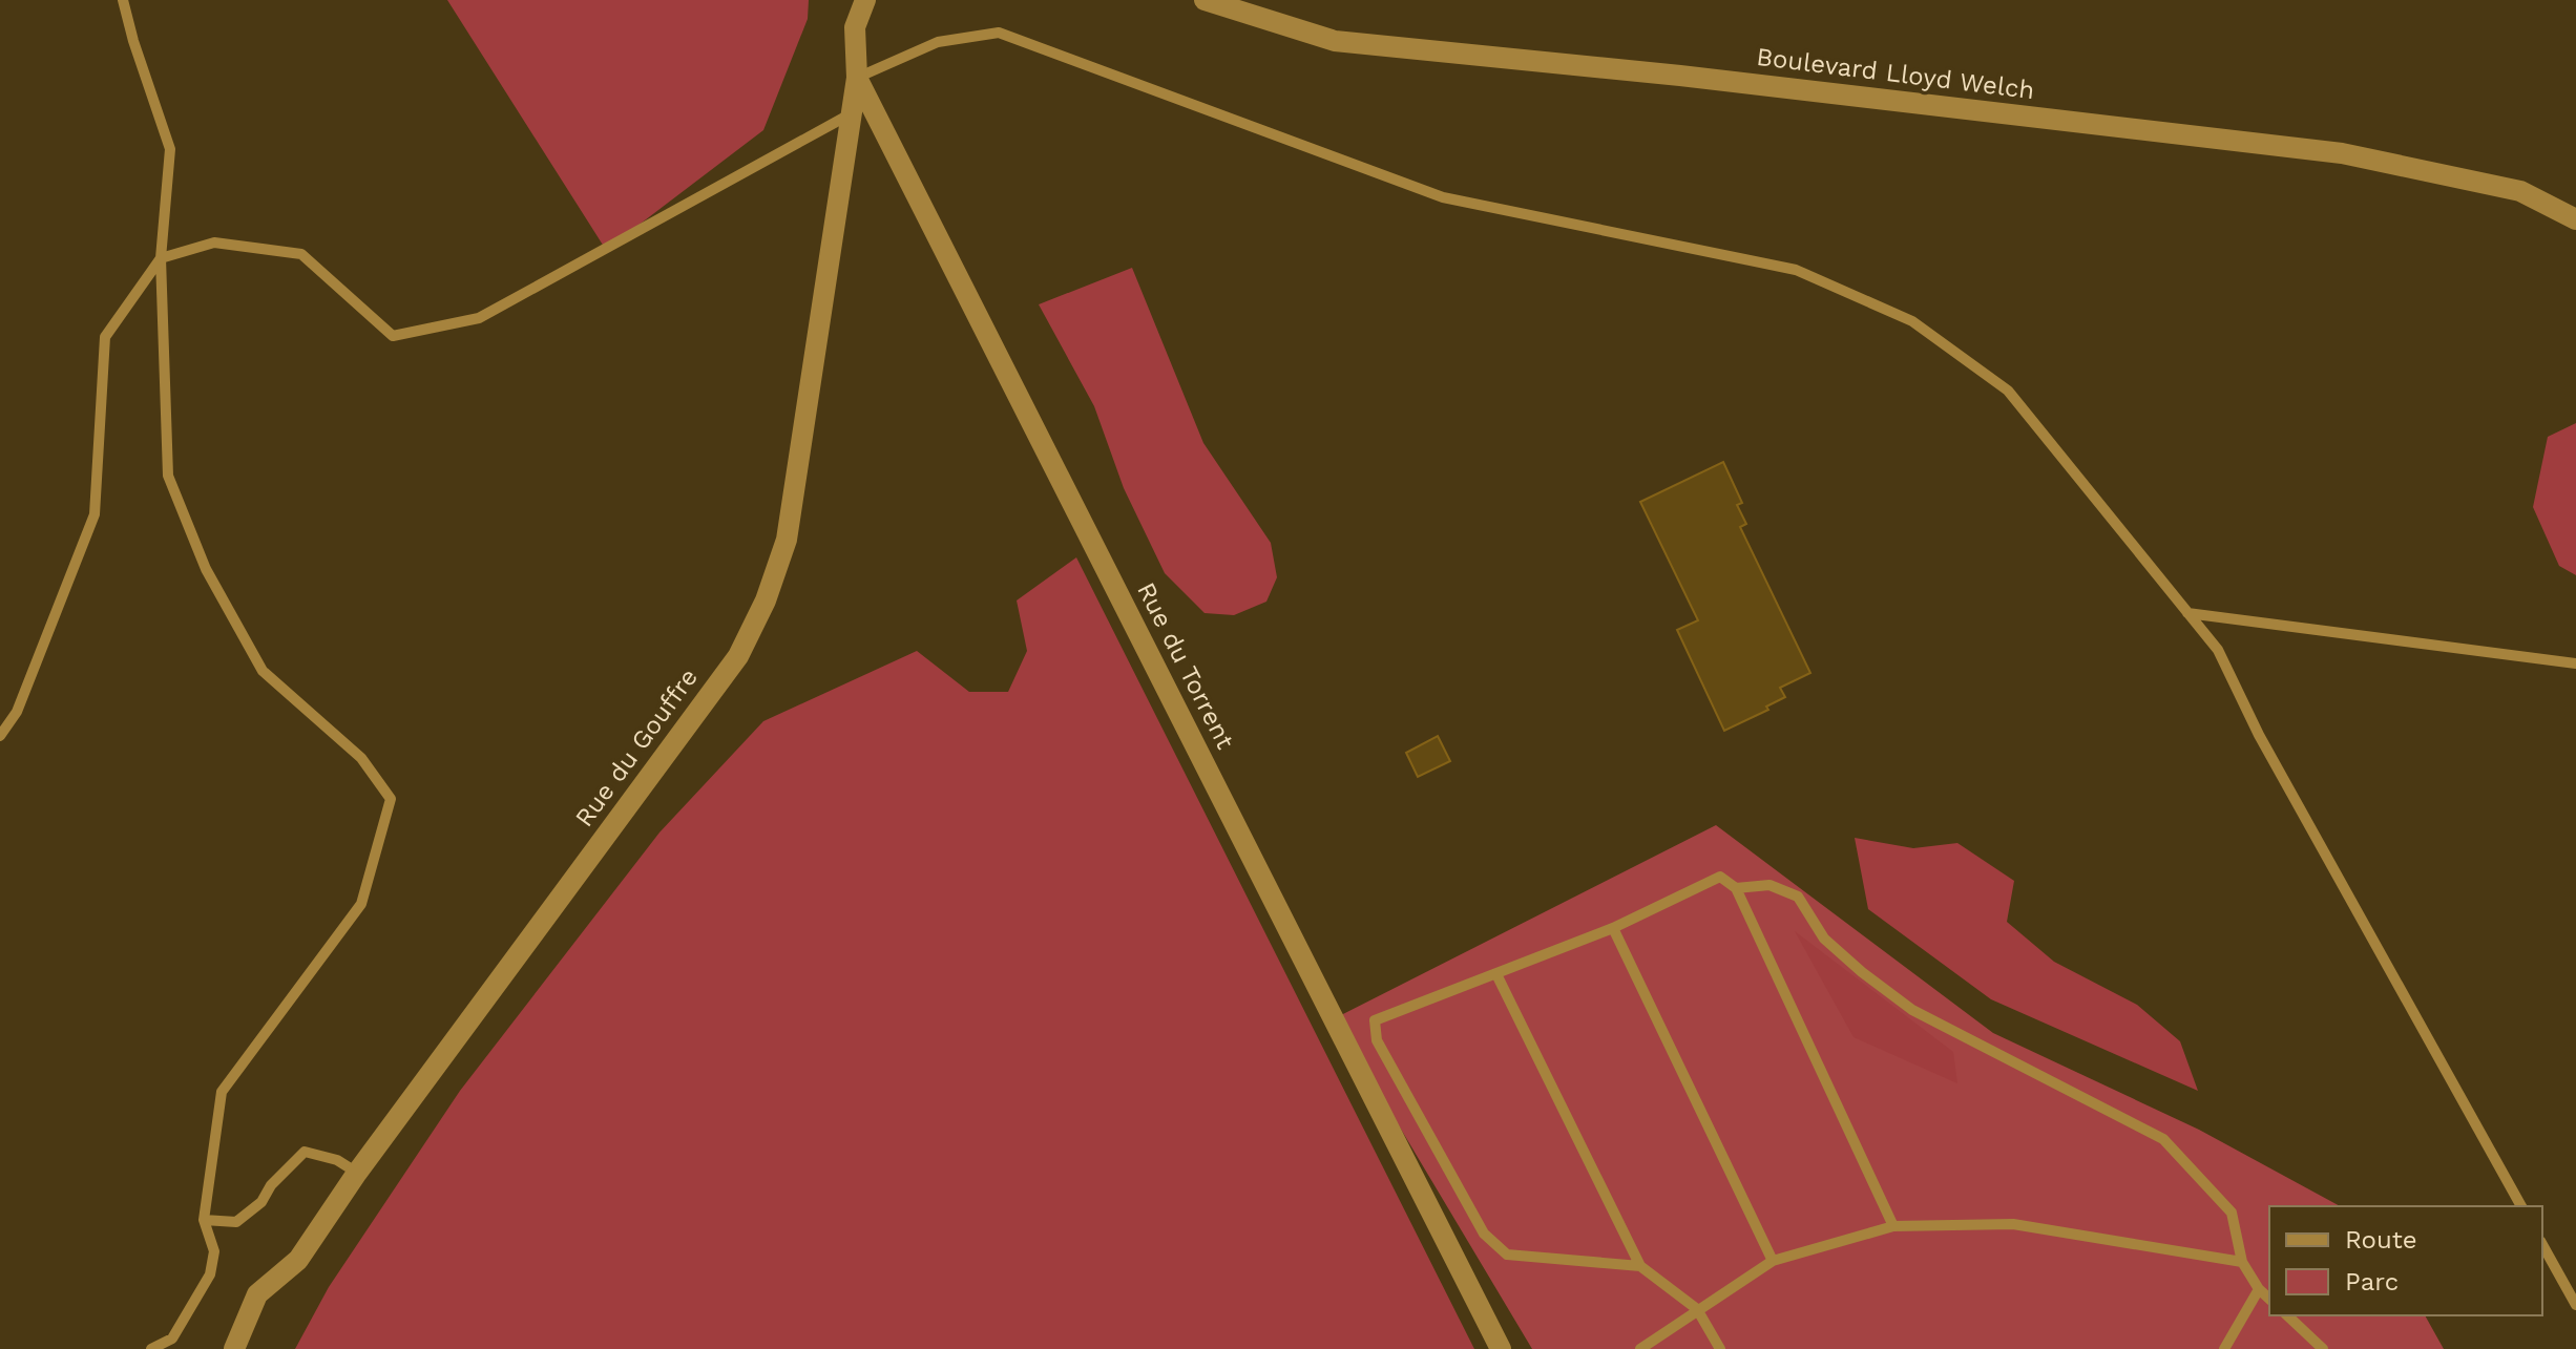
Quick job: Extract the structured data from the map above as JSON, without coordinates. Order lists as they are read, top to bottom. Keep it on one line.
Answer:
{"streets":{"street":["Boulevard Lloyd Welch","Rue du Torrent","Rue du Gouffre"]},"crossings":[["Rue du Torrent","Rue du Gouffre"]],"legend":["Route","Parc"]}
